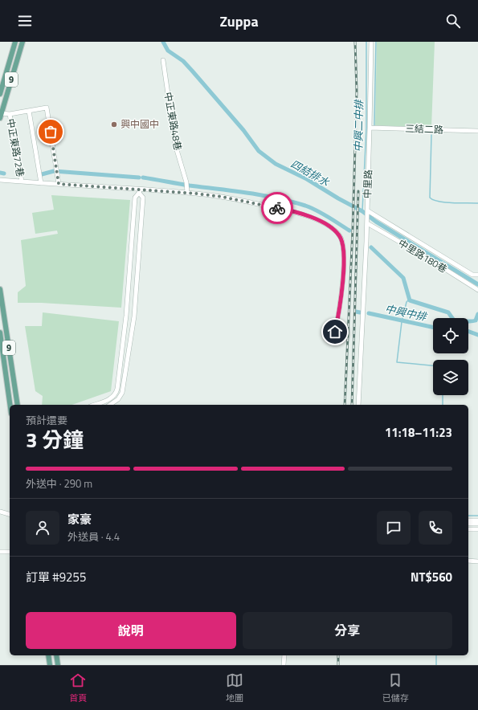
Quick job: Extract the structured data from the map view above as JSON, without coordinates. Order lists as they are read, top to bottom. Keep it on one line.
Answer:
{"streets":{"main road":["9"],"street":["中正東路48巷","三結二路","中正東路72巷","中里路","中里路180巷"]},"crossings":[["三結二路","中里路"],["中里路","中里路180巷"]],"water":["中興二中排","四結排水","中興中排"],"places":["興中國中"],"page":{"header":"Zuppa","heading":["3 分鐘","預計還要","11:18–11:23"],"panel":["家豪","外送員 · 4.4","訂單 #9255","NT$560"],"bar":"外送中 · 290 m","buttons":["說明","分享"],"tabs":["首頁","地圖","已儲存"]}}
